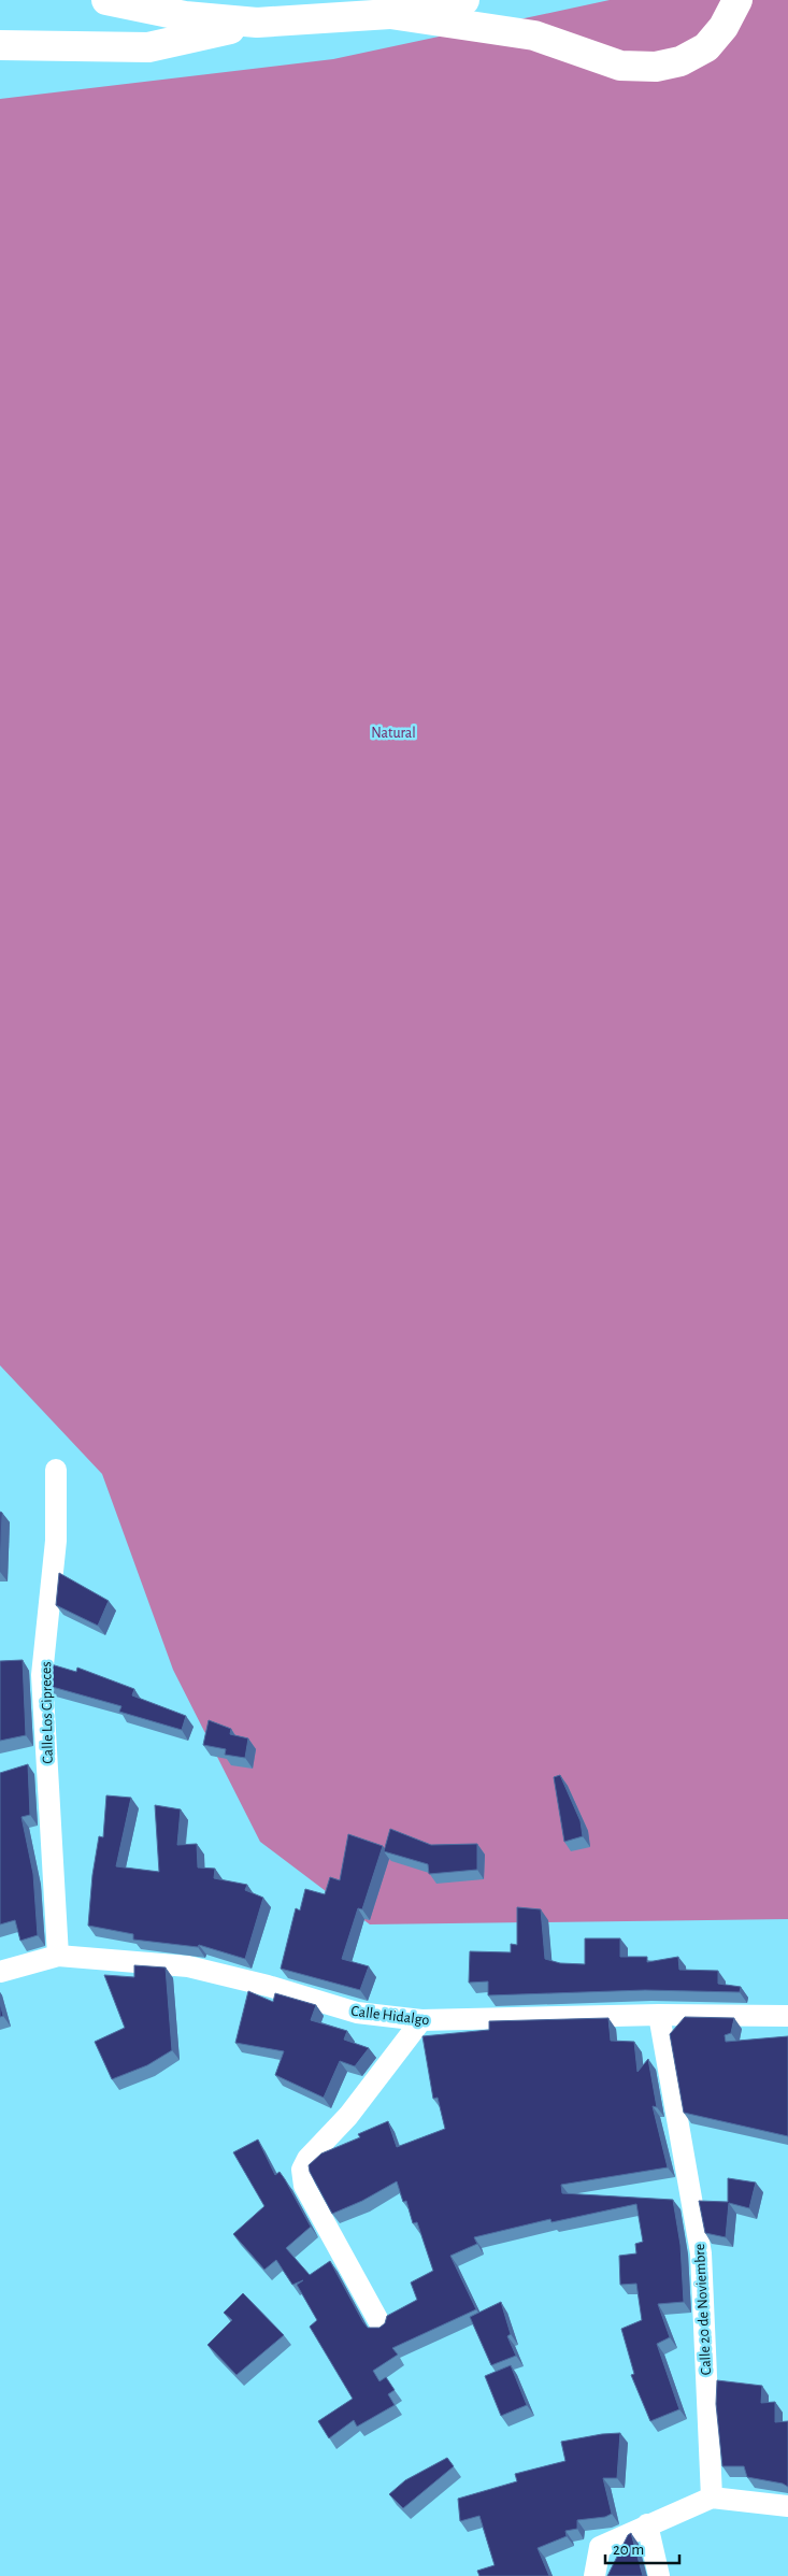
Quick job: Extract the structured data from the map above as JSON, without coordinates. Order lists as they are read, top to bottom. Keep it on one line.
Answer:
{"streets":{"street":["Calle Los Cipreces","Calle Hidalgo","Calle 20 de Noviembre"]},"crossings":[["Calle Los Cipreces","Calle Hidalgo"],["Calle Hidalgo","Calle 20 de Noviembre"]],"parks":["Natural"],"scale_bar":"20 m"}
